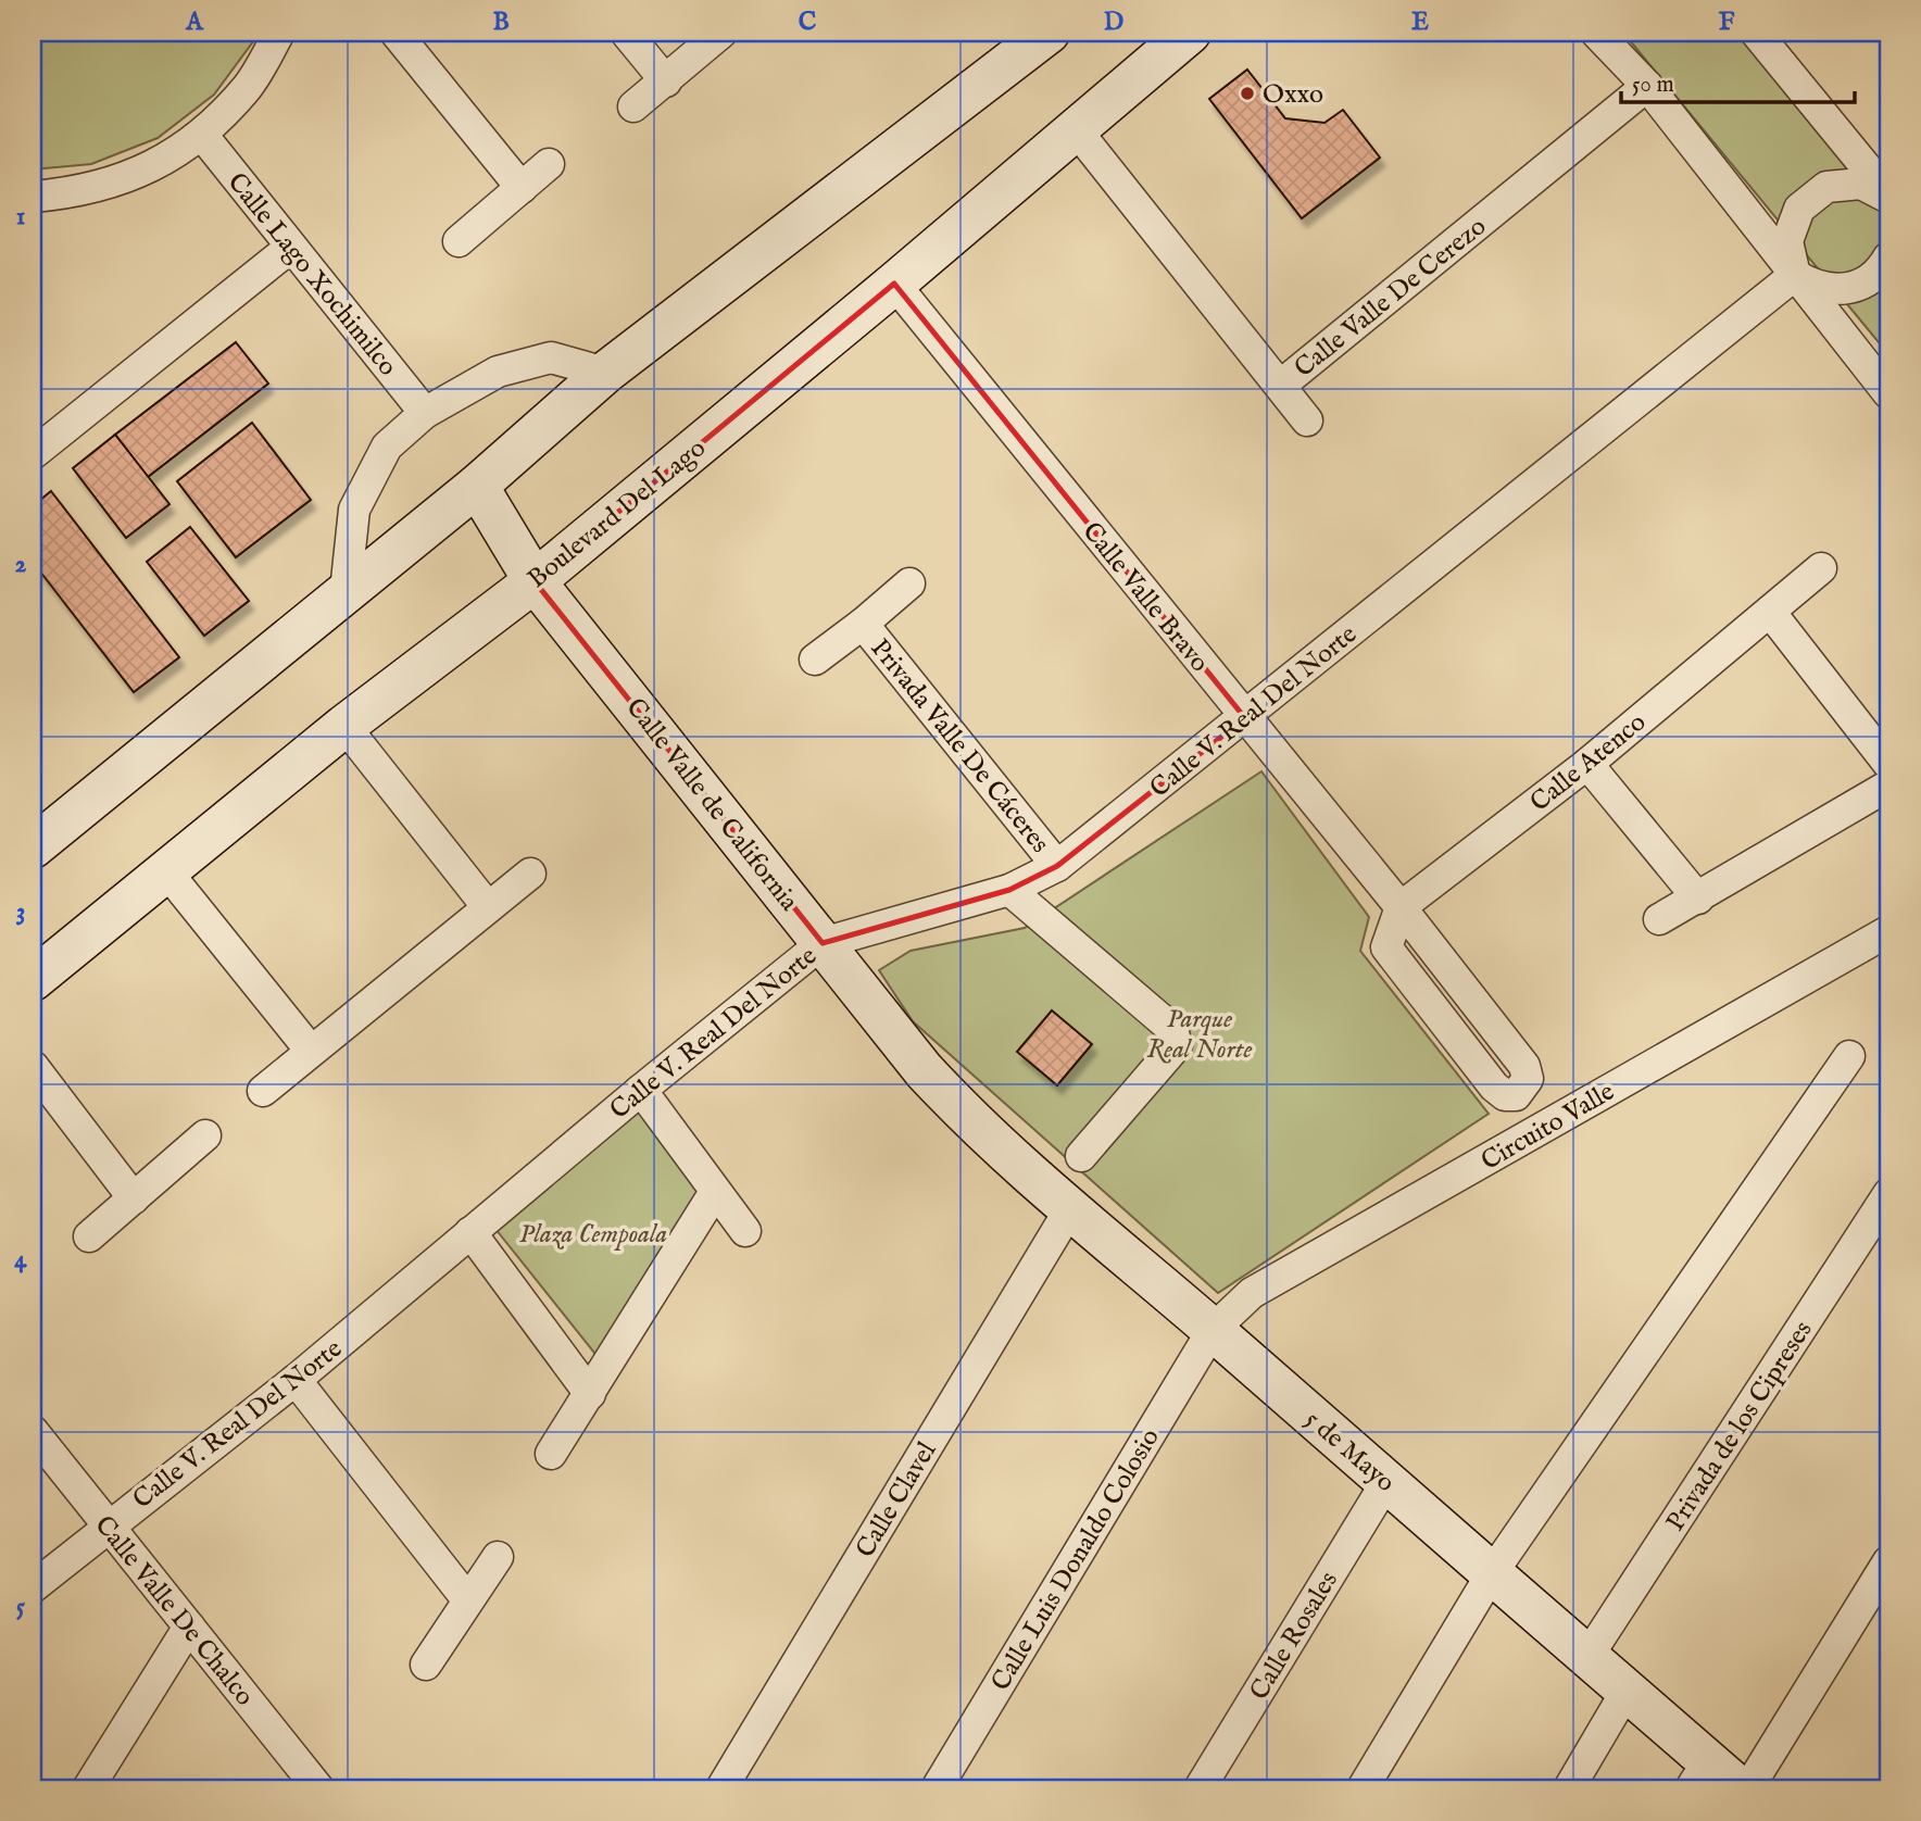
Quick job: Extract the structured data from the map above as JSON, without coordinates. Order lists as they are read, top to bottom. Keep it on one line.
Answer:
{"streets":{"street":["Calle Lago Xochimilco","Calle Valle De Cerezo","Boulevard Del Lago","Calle Valle Bravo","Calle V. Real Del Norte","Privada Valle De Cáceres","Calle Atenco","Calle Valle de California","Circuito Valle","Privada de los Cipreses","5 de Mayo","Calle Clavel","Calle Luis Donaldo Colosio","Calle Valle De Chalco","Calle Rosales"]},"crossings":[["Calle Valle De Cerezo","Boulevard Del Lago"],["Boulevard Del Lago","Calle Valle Bravo"],["Boulevard Del Lago","Calle Valle de California"],["Calle Valle Bravo","Calle V. Real Del Norte"],["Calle Valle Bravo","Calle Atenco"],["Calle V. Real Del Norte","Privada Valle De Cáceres"],["Calle V. Real Del Norte","Calle Valle de California"],["Calle V. Real Del Norte","Calle Valle De Chalco"],["Calle Valle de California","5 de Mayo"],["Circuito Valle","5 de Mayo"],["Circuito Valle","Calle Luis Donaldo Colosio"],["Privada de los Cipreses","5 de Mayo"],["5 de Mayo","Calle Clavel"],["5 de Mayo","Calle Luis Donaldo Colosio"],["5 de Mayo","Calle Rosales"]],"parks":["Parque Real Norte","Plaza Cempoala"],"places":["Oxxo"],"scale_bar":"50 m","grid":{"columns":["A","B","C","D","E","F"],"rows":["1","2","3","4","5"]}}
